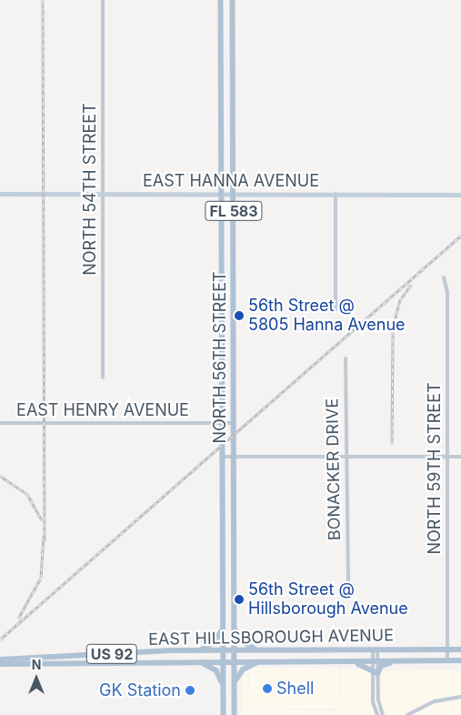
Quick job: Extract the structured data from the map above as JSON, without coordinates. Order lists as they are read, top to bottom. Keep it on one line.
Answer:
{"streets":{"main road":["FL 583","NORTH 56TH STREET","EAST HILLSBOROUGH AVENUE","US 92"],"street":["EAST HANNA AVENUE","NORTH 54TH STREET","EAST HENRY AVENUE","NORTH 59TH STREET","BONACKER DRIVE"]},"crossings":[["EAST HANNA AVENUE","NORTH 54TH STREET"],["EAST HANNA AVENUE","NORTH 56TH STREET"],["NORTH 56TH STREET","EAST HENRY AVENUE"],["NORTH 56TH STREET","EAST HILLSBOROUGH AVENUE"],["NORTH 59TH STREET","EAST HILLSBOROUGH AVENUE"]],"places":["56th Street @ 5805 Hanna Avenue","56th Street @ Hillsborough Avenue","Shell","GK Station"],"north":"top"}
